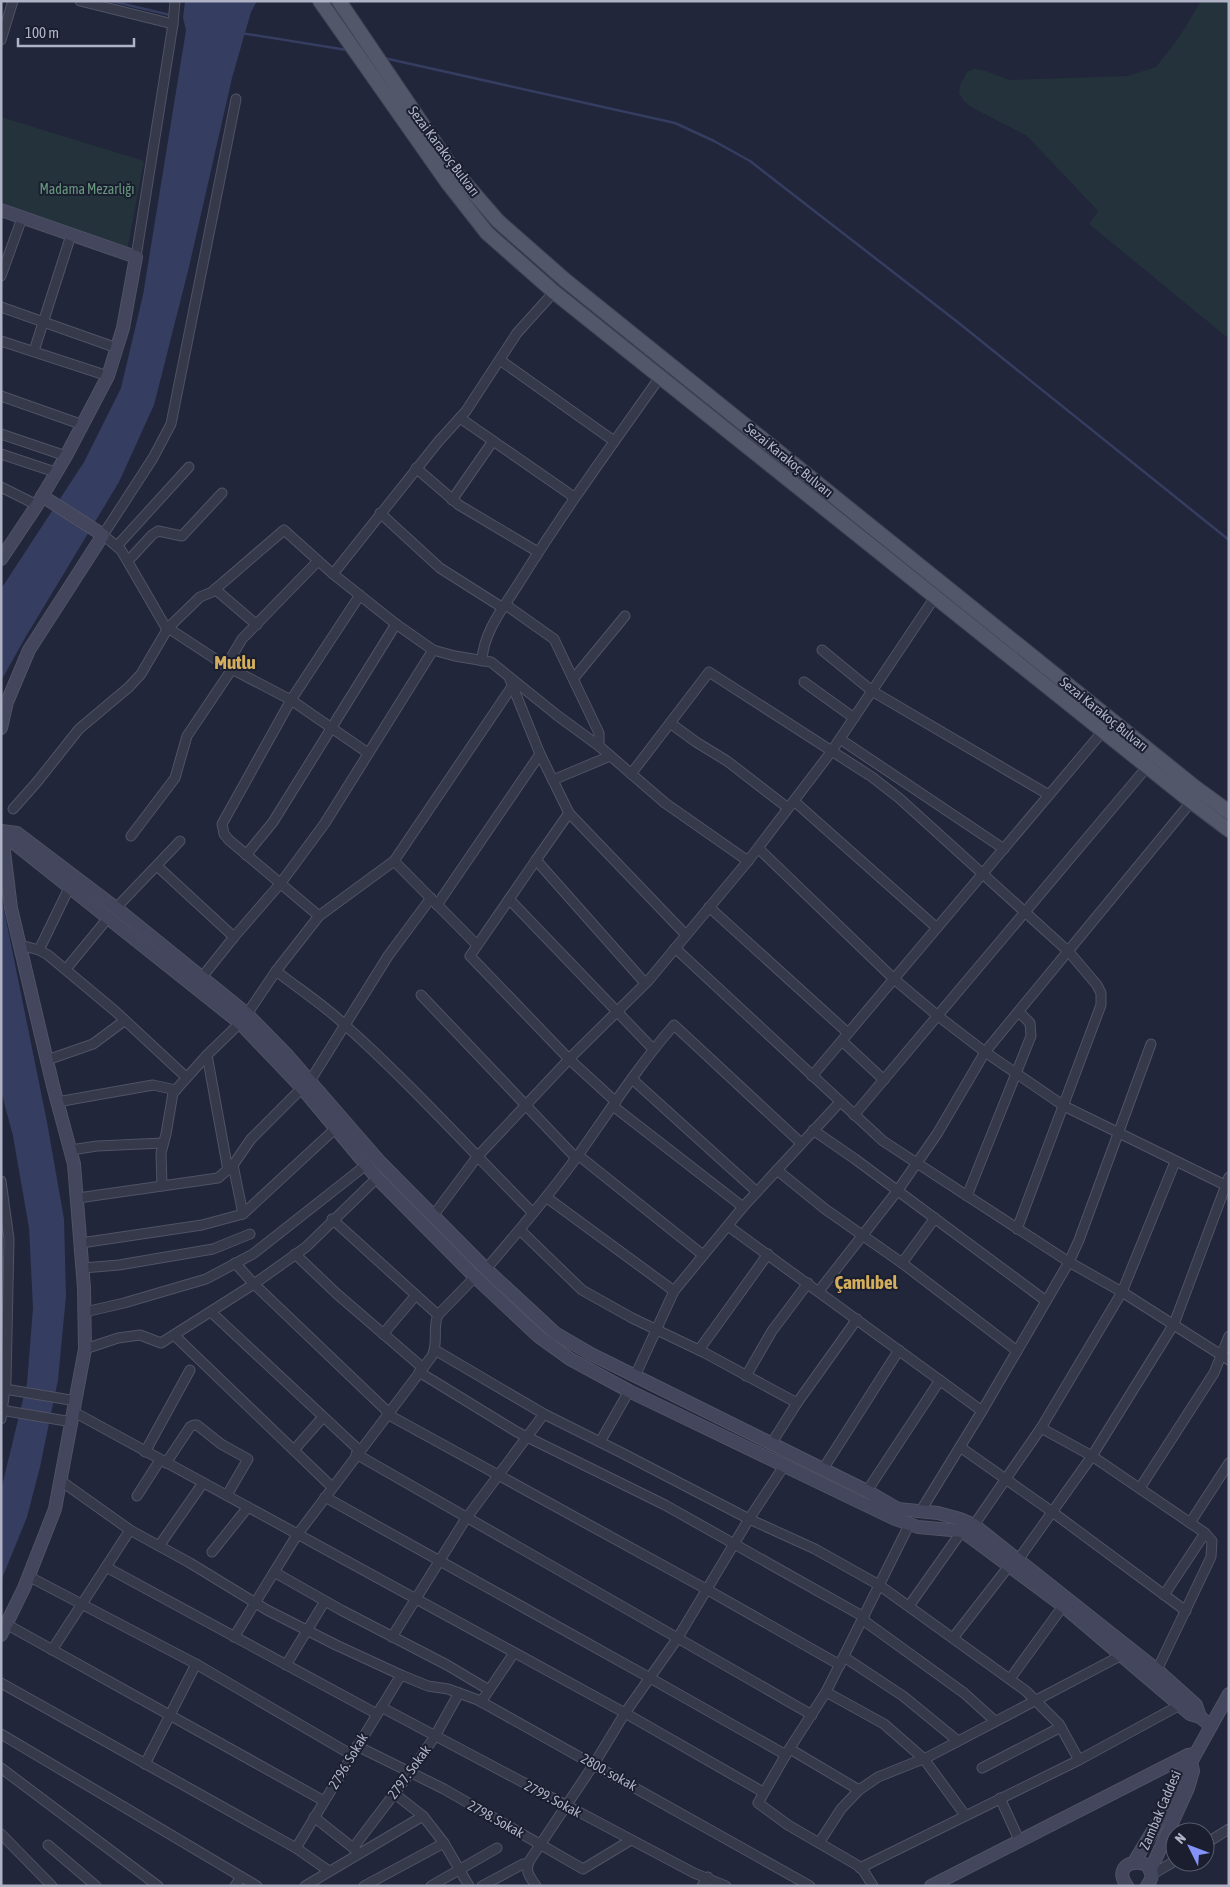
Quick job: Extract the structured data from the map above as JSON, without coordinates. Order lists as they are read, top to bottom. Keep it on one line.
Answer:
{"streets":{"main road":["Sezai Karakoç Bulvarı","Zambak Caddesi"],"street":["2796. Sokak","2797. Sokak","2800. sokak","2799. Sokak","2798. Sokak"]},"crossings":[["2796. Sokak","2800. sokak"],["2796. Sokak","2799. Sokak"],["2796. Sokak","2798. Sokak"],["2797. Sokak","2800. sokak"],["2797. Sokak","2799. Sokak"],["2797. Sokak","2798. Sokak"],["2799. Sokak","2798. Sokak"]],"districts":["Mutlu","Çamlıbel"],"parks":["Madama Mezarlığı"],"scale_bar":"100 m","north":"top left"}
